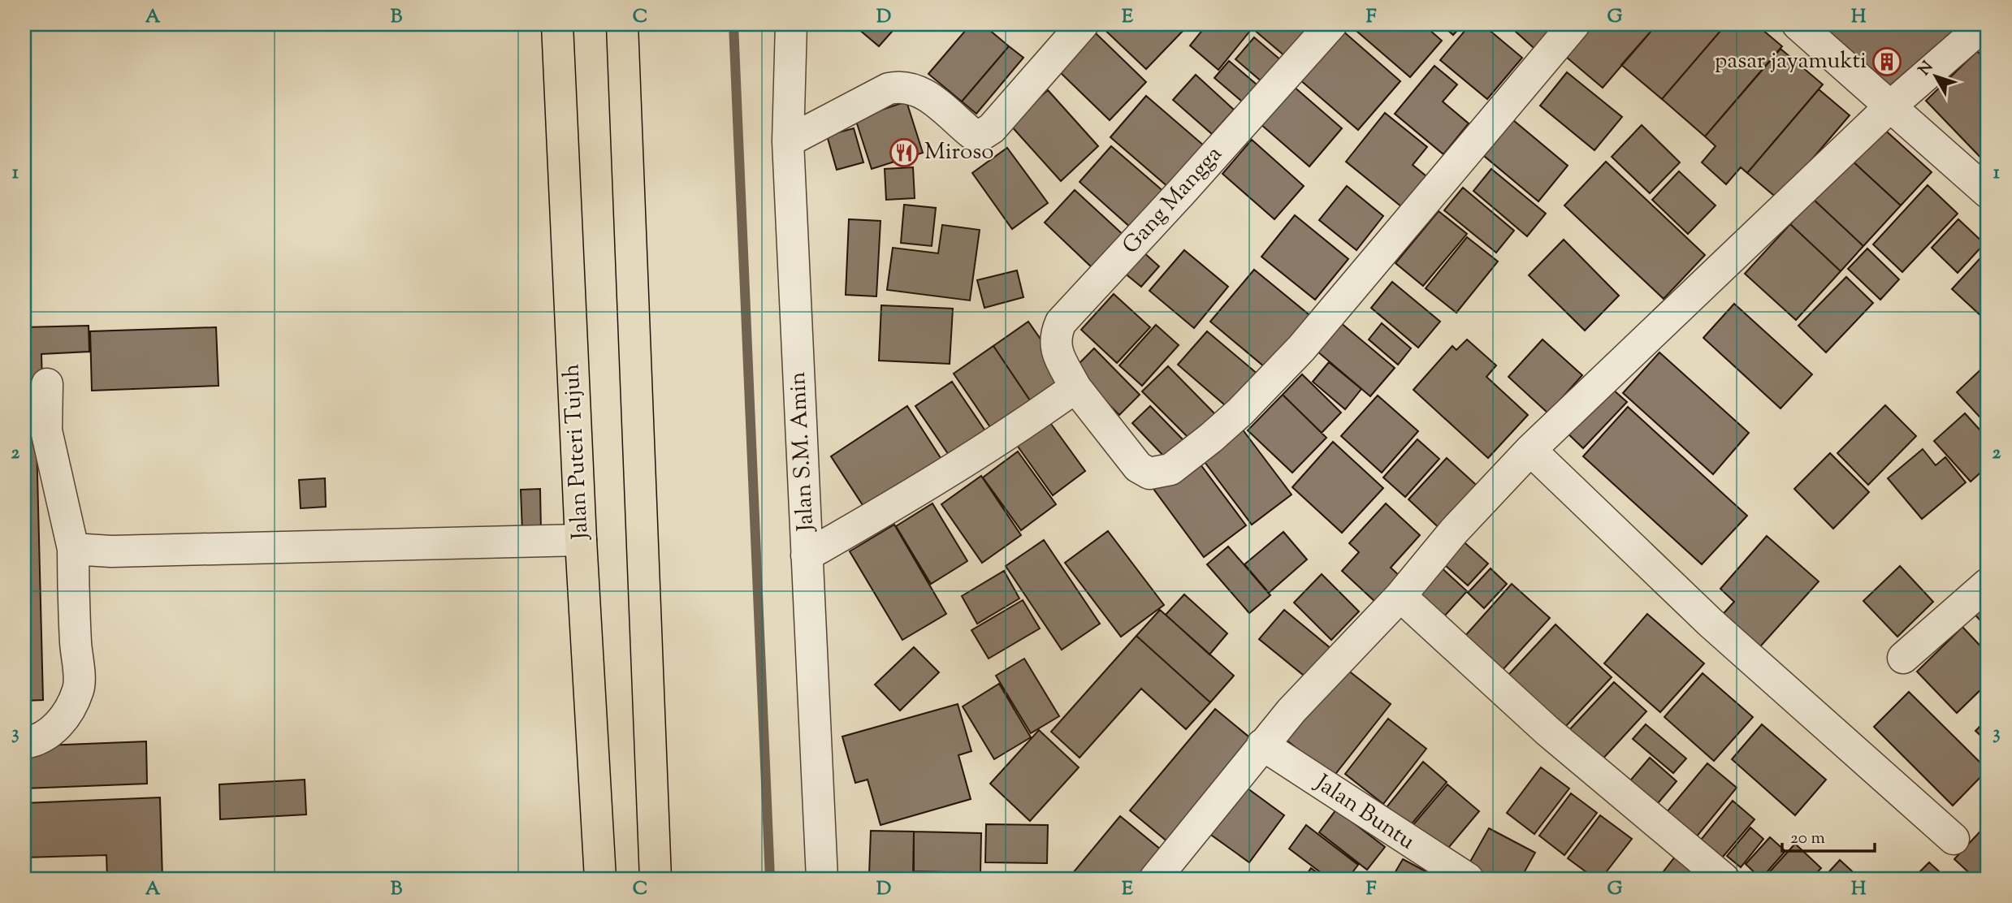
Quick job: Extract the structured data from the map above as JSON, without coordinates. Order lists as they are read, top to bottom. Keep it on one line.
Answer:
{"streets":{"highway":["Jalan Puteri Tujuh"],"street":["Gang Mangga","Jalan S.M. Amin","Jalan Buntu"]},"places":{"building":["pasar jayamukti"],"restaurant":["Miroso"]},"scale_bar":"20 m","north":"top left","grid":{"columns":["A","B","C","D","E","F","G","H"],"rows":["1","2","3"]}}
